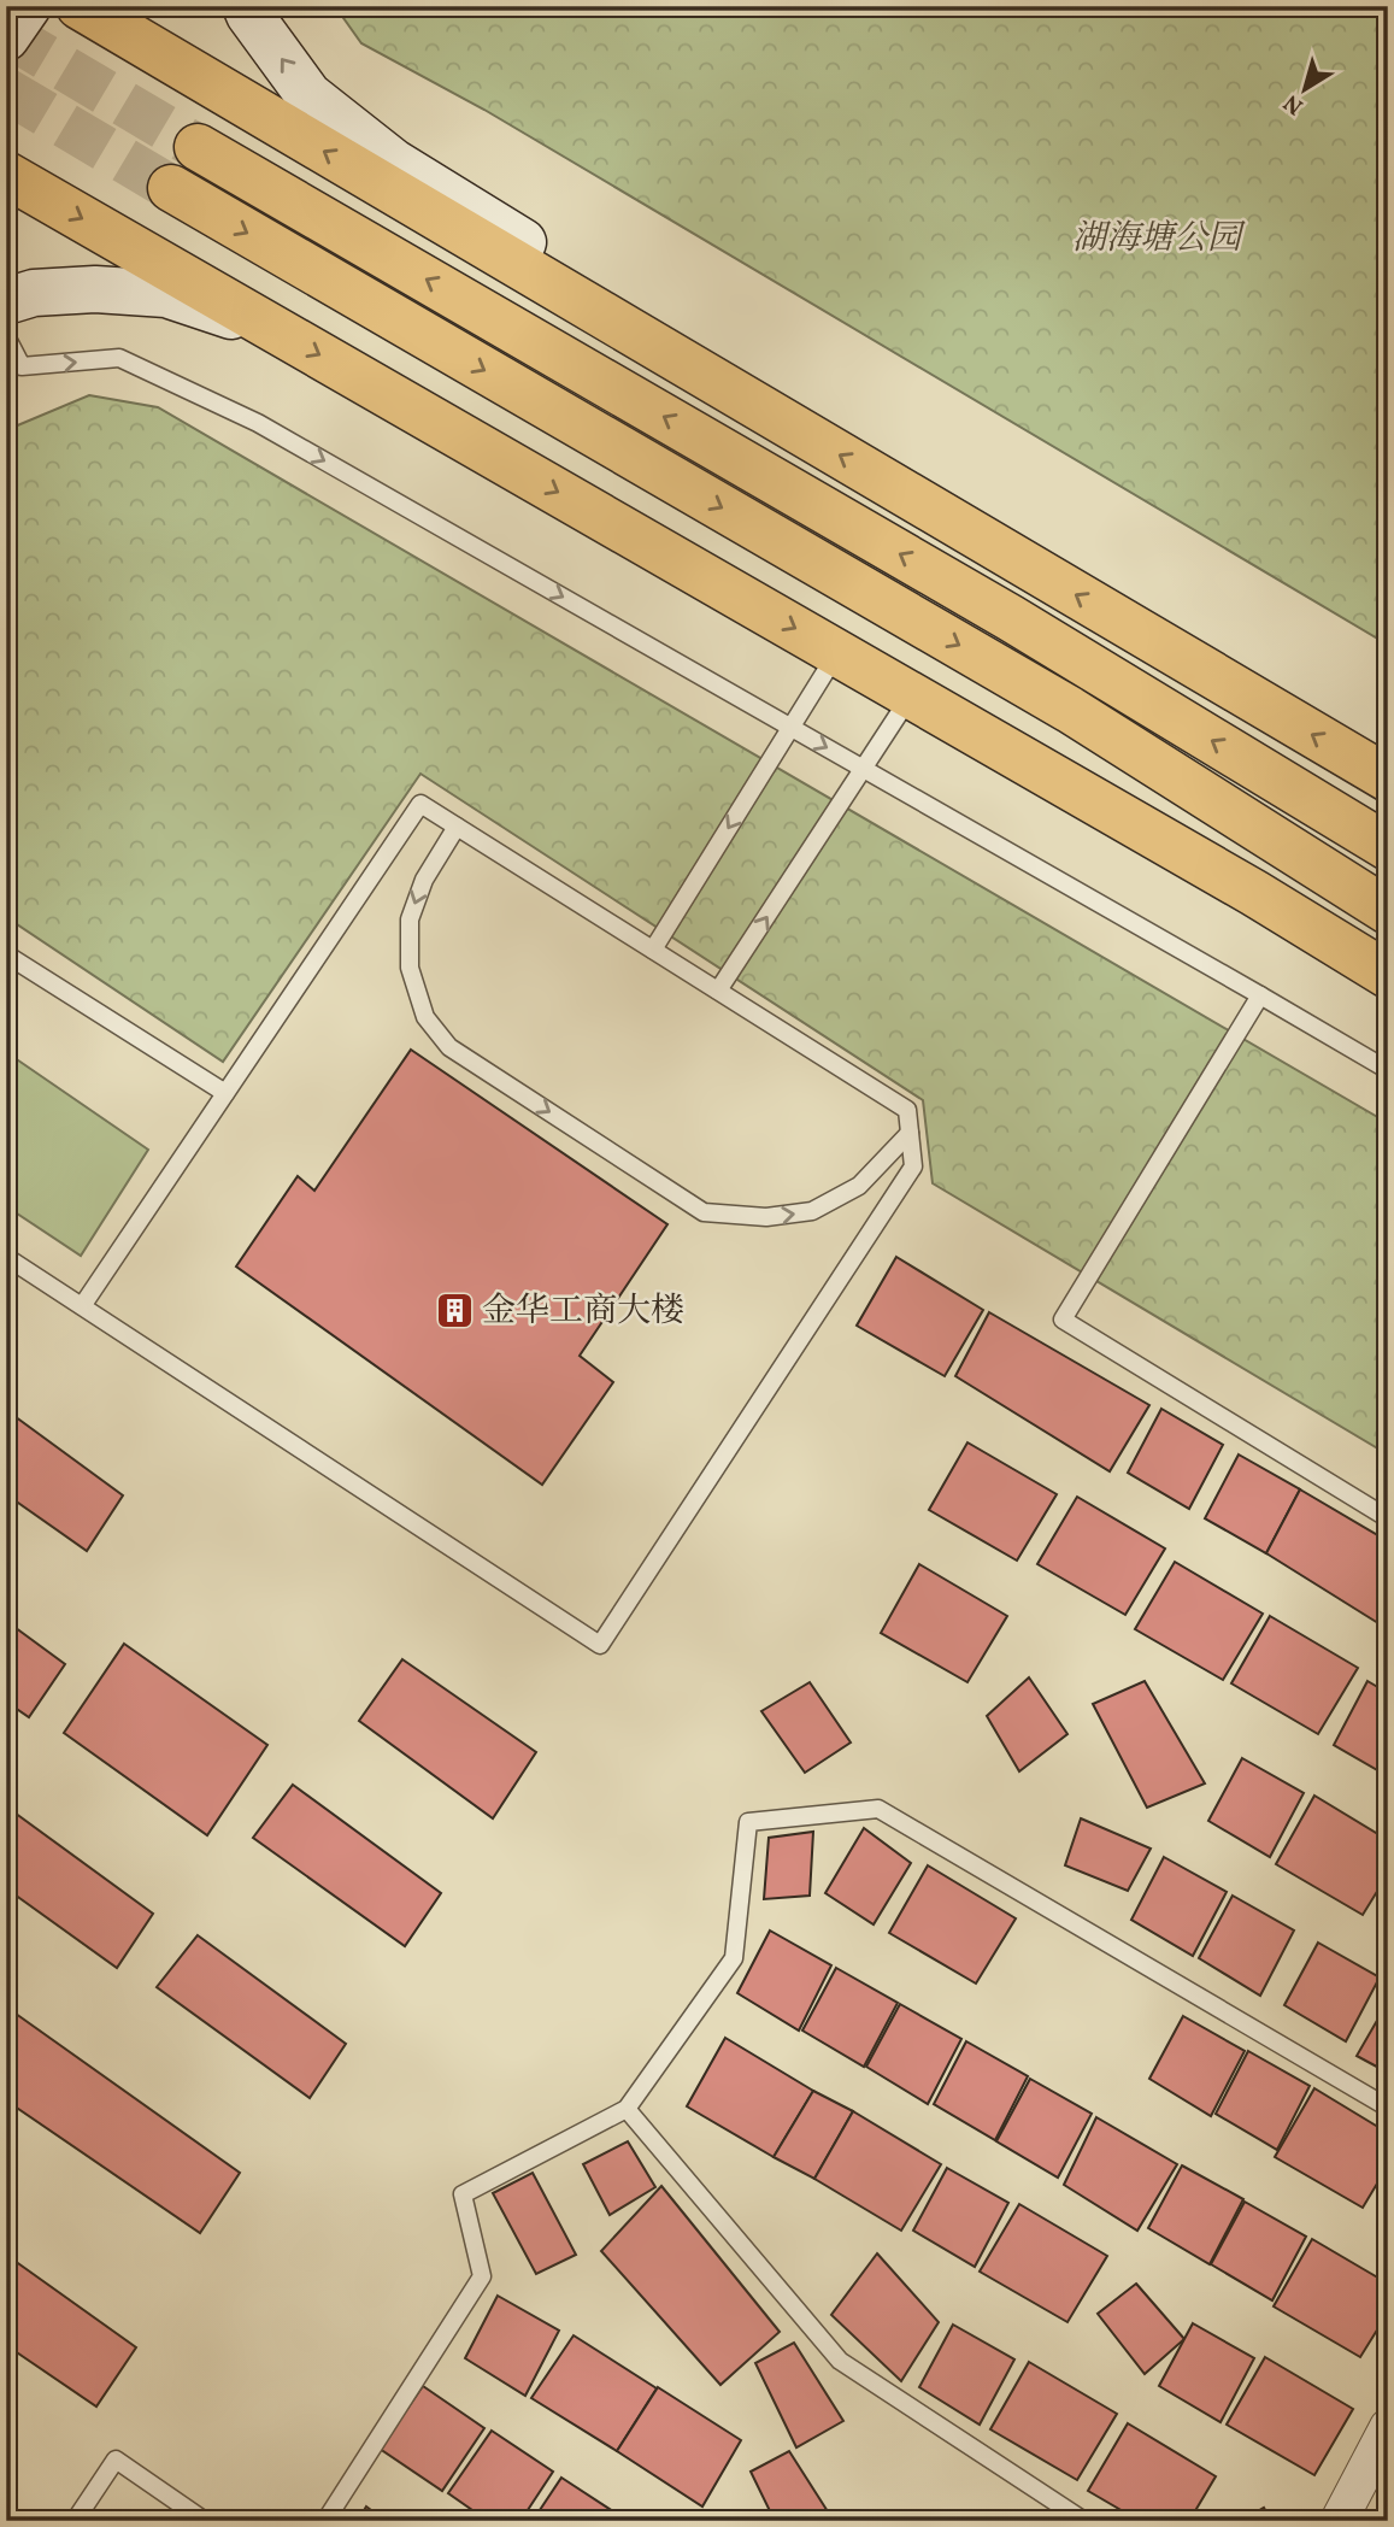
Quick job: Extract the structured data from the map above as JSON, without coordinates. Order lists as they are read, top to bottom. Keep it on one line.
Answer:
{"parks":["湖海塘公园"],"places":{"building":["金华工商大楼"]},"north":"bottom left"}
